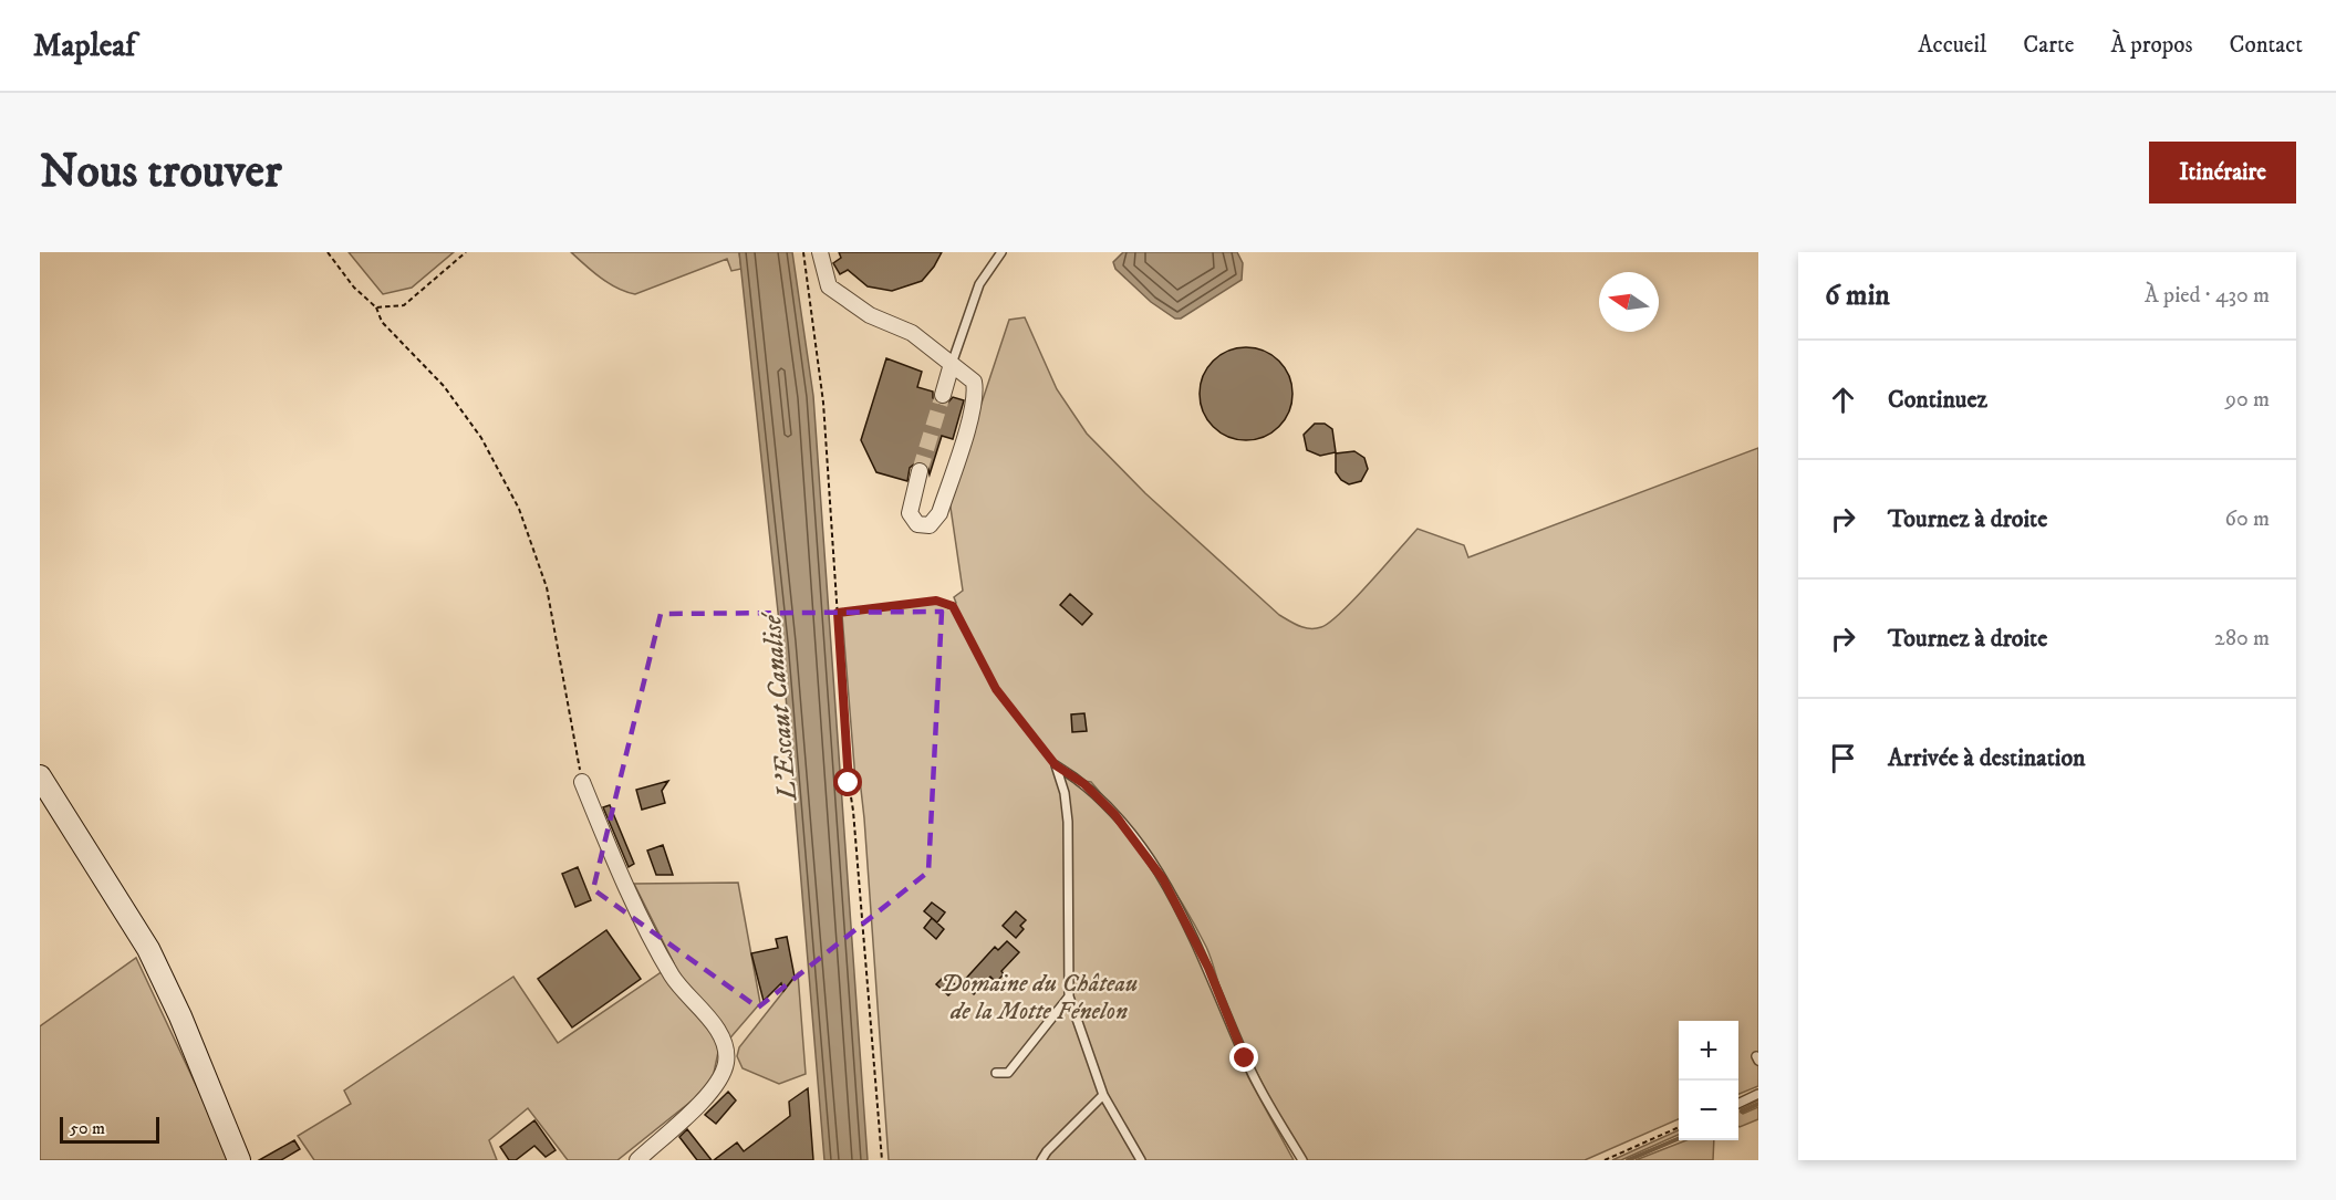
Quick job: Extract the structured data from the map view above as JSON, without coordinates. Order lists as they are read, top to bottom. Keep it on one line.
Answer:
{"water":["L'Escaut Canalisé"],"parks":["Domaine du Château de la Motte Fénelon"],"scale_bar":"50 m","north":"left","page":{"header":"Mapleaf","nav":["Accueil","Carte","À propos","Contact"],"buttons":"Itinéraire","title":"Nous trouver","heading":["6 min","À pied · 430 m"],"list":[["Continuez","90 m"],["Tournez à droite","60 m"],["Tournez à droite","280 m"],"Arrivée à destination"],"map_buttons":["+","−"],"scale":"50 m"}}
